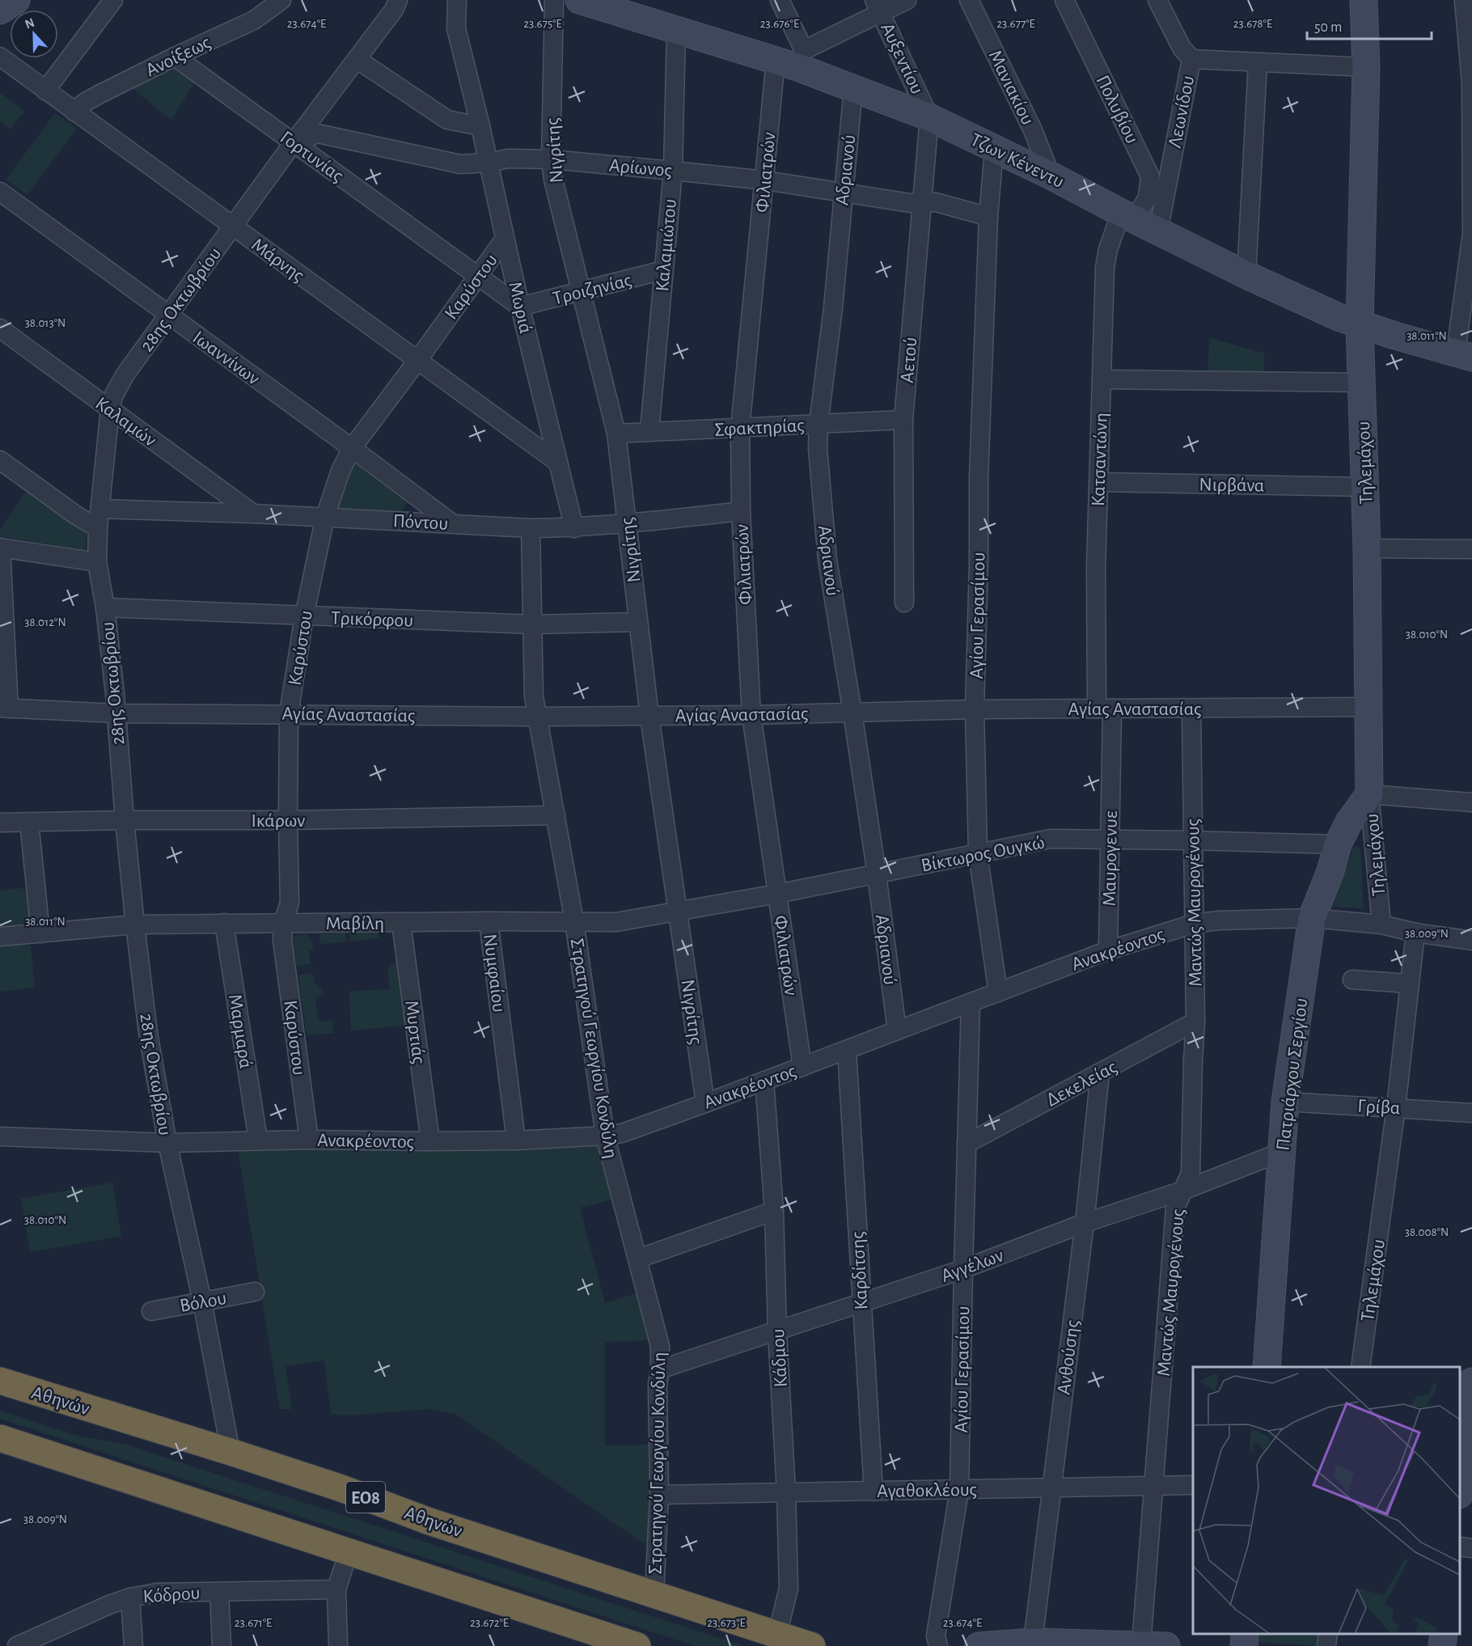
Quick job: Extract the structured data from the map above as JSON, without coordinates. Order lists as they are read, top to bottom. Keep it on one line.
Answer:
{"streets":{"highway":["Αθηνών","ΕΟ8"],"street":["Ανοίξεως","Αυξεντίου","Μανιακίου","Πολυβίου","Λεωνίδου","Νιγρίτης","Γορτυνίας","Τζων Κένεντυ","Αρίωνος","Αδριανού","Φιλιατρών","Καλαμιώτου","Μάρνης","Καρύστου","Τροιζηνίας","28ης Οκτωβρίου","Μωριά","Ιωαννίνων","Αετού","Καλαμών","Σφακτηρίας","Κατσαντώνη","Τηλεμάχου","Νιρβάνα","Πόντου","Αγίου Γερασίμου","Τρικόρφου","Αγίας Αναστασίας","Ικάρων","Βίκτωρος Ουγκώ","Μαυρογενυε","Μαντώς Μαυρογένους","Μαβίλη","Ανακρέοντος","Νυμφαίου","Μαρμαρά","Μυρτιάς","Στρατηγού Γεωργίου Κονδύλη","Πατριάρχου Σεργίου","Δεκελείας","Γρίβα","Αγγέλων","Καρδίτσης","Βόλου","Ανθούσης","Κάδμου","Αγαθοκλέους","Κόδρου"]},"crossings":[["Ανοίξεως","Γορτυνίας"],["Ανοίξεως","Μάρνης"],["Αυξεντίου","Τζων Κένεντυ"],["Αυξεντίου","Αετού"],["Μανιακίου","Τζων Κένεντυ"],["Πολυβίου","Τζων Κένεντυ"],["Πολυβίου","Κατσαντώνη"],["Λεωνίδου","Τζων Κένεντυ"],["Νιγρίτης","Αρίωνος"],["Νιγρίτης","Τροιζηνίας"],["Νιγρίτης","Σφακτηρίας"],["Νιγρίτης","Πόντου"],["Νιγρίτης","Τρικόρφου"],["Νιγρίτης","Αγίας Αναστασίας"],["Νιγρίτης","Βίκτωρος Ουγκώ"],["Νιγρίτης","Ανακρέοντος"],["Γορτυνίας","Αρίωνος"],["Γορτυνίας","Καρύστου"],["Γορτυνίας","Τροιζηνίας"],["Γορτυνίας","28ης Οκτωβρίου"],["Γορτυνίας","Μωριά"],["Τζων Κένεντυ","Αδριανού"],["Τζων Κένεντυ","Φιλιατρών"],["Τζων Κένεντυ","Καλαμιώτου"],["Τζων Κένεντυ","Αετού"],["Τζων Κένεντυ","Κατσαντώνη"],["Τζων Κένεντυ","Τηλεμάχου"],["Τζων Κένεντυ","Αγίου Γερασίμου"],["Αρίωνος","Αδριανού"],["Αρίωνος","Φιλιατρών"],["Αρίωνος","Καλαμιώτου"],["Αρίωνος","28ης Οκτωβρίου"],["Αρίωνος","Μωριά"],["Αρίωνος","Αετού"],["Αρίωνος","Αγίου Γερασίμου"],["Αδριανού","Σφακτηρίας"],["Αδριανού","Αγίας Αναστασίας"],["Αδριανού","Βίκτωρος Ουγκώ"],["Αδριανού","Ανακρέοντος"],["Φιλιατρών","Σφακτηρίας"],["Φιλιατρών","Πόντου"],["Φιλιατρών","Αγίας Αναστασίας"],["Φιλιατρών","Βίκτωρος Ουγκώ"],["Φιλιατρών","Ανακρέοντος"],["Καλαμιώτου","Τροιζηνίας"],["Καλαμιώτου","Σφακτηρίας"],["Μάρνης","Καρύστου"],["Μάρνης","28ης Οκτωβρίου"],["Μάρνης","Μωριά"],["Καρύστου","Μωριά"],["Καρύστου","Ιωαννίνων"],["Καρύστου","Πόντου"],["Καρύστου","Τρικόρφου"],["Καρύστου","Αγίας Αναστασίας"],["Καρύστου","Ικάρων"],["Καρύστου","Μαβίλη"],["Καρύστου","Ανακρέοντος"],["Τροιζηνίας","Μωριά"],["28ης Οκτωβρίου","Ιωαννίνων"],["28ης Οκτωβρίου","Καλαμών"],["28ης Οκτωβρίου","Πόντου"],["28ης Οκτωβρίου","Τρικόρφου"],["28ης Οκτωβρίου","Αγίας Αναστασίας"],["28ης Οκτωβρίου","Ικάρων"],["28ης Οκτωβρίου","Μαβίλη"],["28ης Οκτωβρίου","Ανακρέοντος"],["28ης Οκτωβρίου","Βόλου"],["28ης Οκτωβρίου","Αθηνών"],["Μωριά","Πόντου"],["Ιωαννίνων","Πόντου"],["Αετού","Σφακτηρίας"],["Καλαμών","Πόντου"],["Κατσαντώνη","Νιρβάνα"],["Κατσαντώνη","Αγίας Αναστασίας"],["Κατσαντώνη","Μαυρογενυε"],["Τηλεμάχου","Νιρβάνα"],["Τηλεμάχου","Αγίας Αναστασίας"],["Τηλεμάχου","Ανακρέοντος"],["Τηλεμάχου","Πατριάρχου Σεργίου"],["Τηλεμάχου","Γρίβα"],["Πόντου","Στρατηγού Γεωργίου Κονδύλη"],["Αγίου Γερασίμου","Αγίας Αναστασίας"],["Αγίου Γερασίμου","Βίκτωρος Ουγκώ"],["Αγίου Γερασίμου","Ανακρέοντος"],["Αγίου Γερασίμου","Δεκελείας"],["Αγίου Γερασίμου","Αγγέλων"],["Αγίου Γερασίμου","Αγαθοκλέους"],["Τρικόρφου","Στρατηγού Γεωργίου Κονδύλη"],["Αγίας Αναστασίας","Μαυρογενυε"],["Αγίας Αναστασίας","Μαντώς Μαυρογένους"],["Αγίας Αναστασίας","Στρατηγού Γεωργίου Κονδύλη"],["Ικάρων","Στρατηγού Γεωργίου Κονδύλη"],["Βίκτωρος Ουγκώ","Μαυρογενυε"],["Βίκτωρος Ουγκώ","Μαντώς Μαυρογένους"],["Βίκτωρος Ουγκώ","Μαβίλη"],["Βίκτωρος Ουγκώ","Στρατηγού Γεωργίου Κονδύλη"],["Βίκτωρος Ουγκώ","Πατριάρχου Σεργίου"],["Μαυρογενυε","Ανακρέοντος"],["Μαντώς Μαυρογένους","Ανακρέοντος"],["Μαντώς Μαυρογένους","Δεκελείας"],["Μαντώς Μαυρογένους","Αγγέλων"],["Μαντώς Μαυρογένους","Αγαθοκλέους"],["Μαβίλη","Νυμφαίου"],["Μαβίλη","Μαρμαρά"],["Μαβίλη","Μυρτιάς"],["Μαβίλη","Στρατηγού Γεωργίου Κονδύλη"],["Ανακρέοντος","Νυμφαίου"],["Ανακρέοντος","Μαρμαρά"],["Ανακρέοντος","Μυρτιάς"],["Ανακρέοντος","Στρατηγού Γεωργίου Κονδύλη"],["Ανακρέοντος","Πατριάρχου Σεργίου"],["Ανακρέοντος","Καρδίτσης"],["Ανακρέοντος","Κάδμου"],["Στρατηγού Γεωργίου Κονδύλη","Αγγέλων"],["Στρατηγού Γεωργίου Κονδύλη","Αθηνών"],["Στρατηγού Γεωργίου Κονδύλη","Αγαθοκλέους"],["Πατριάρχου Σεργίου","Γρίβα"],["Πατριάρχου Σεργίου","Αγγέλων"],["Δεκελείας","Ανθούσης"],["Αγγέλων","Καρδίτσης"],["Αγγέλων","Ανθούσης"],["Αγγέλων","Κάδμου"],["Καρδίτσης","Αγαθοκλέους"],["Ανθούσης","Αγαθοκλέους"],["Κάδμου","Αθηνών"],["Κάδμου","Αγαθοκλέους"]],"scale_bar":"50 m","north":"top","coordinates":["23.674°E","23.675°E","23.676°E","23.677°E","23.678°E","38.013°N","38.011°N","38.012°N","38.010°N","38.009°N","38.008°N","23.671°E","23.672°E","23.673°E"]}
